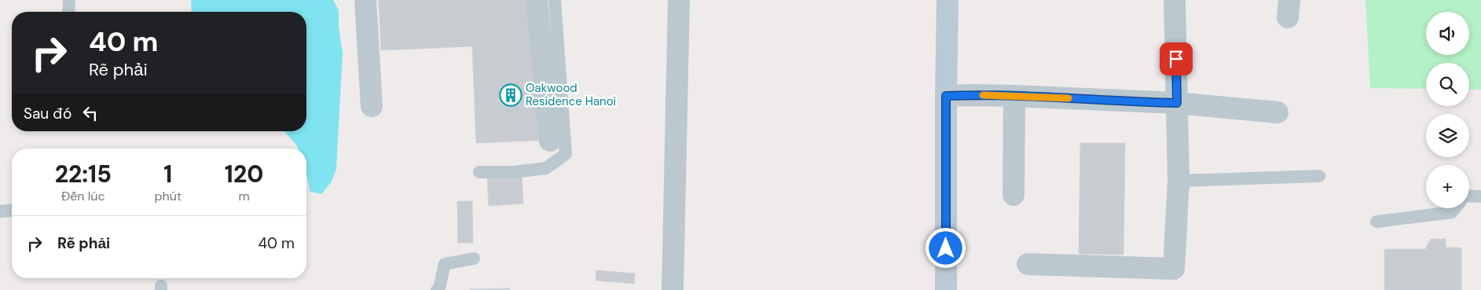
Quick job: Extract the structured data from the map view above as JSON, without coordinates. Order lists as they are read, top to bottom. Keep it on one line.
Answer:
{"places":{"building":["Oakwood Residence Hanoi"]},"page":{"map_buttons":"+","turn":["40 m","Rẽ phải"],"then":"Sau đó","eta":["22:15","Đến lúc","1","phút","120","m"],"list":[{"name":"Rẽ phải","value":"40 m"}]}}
